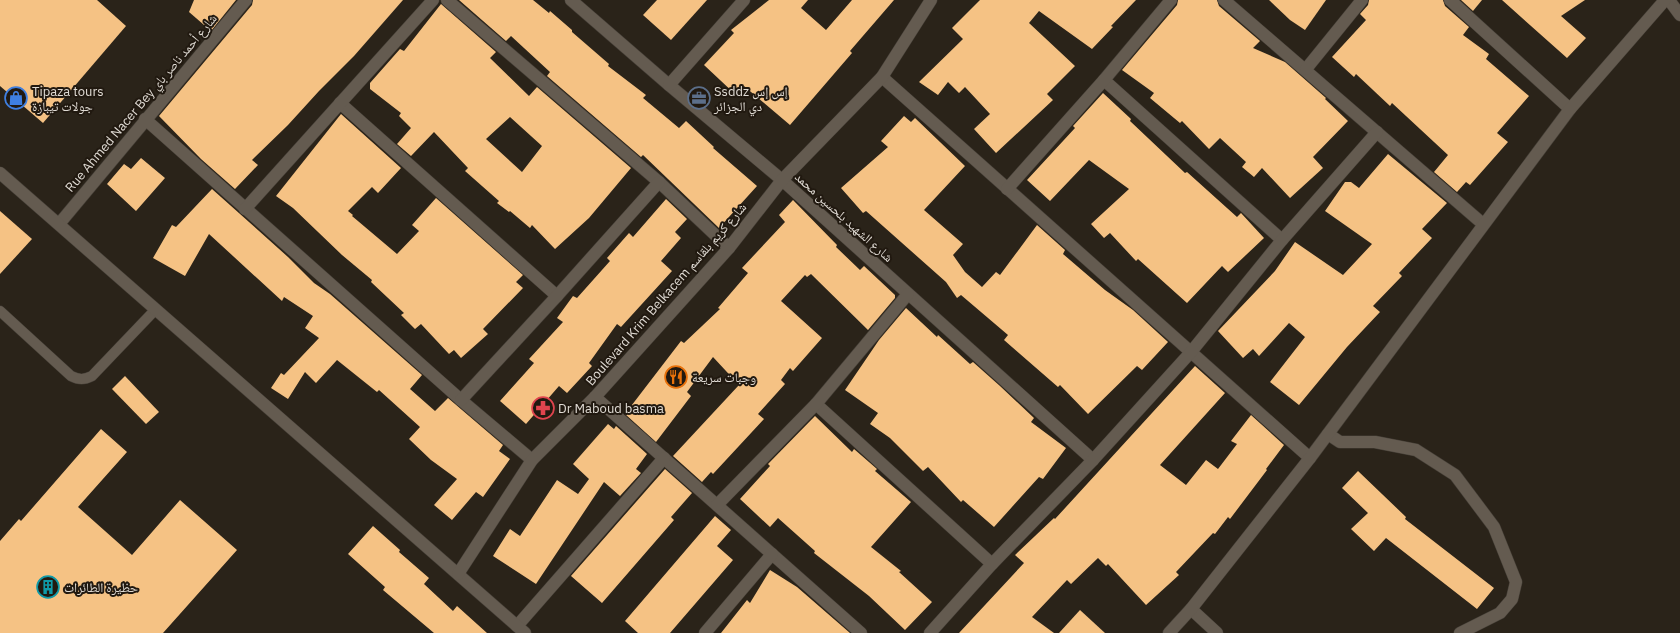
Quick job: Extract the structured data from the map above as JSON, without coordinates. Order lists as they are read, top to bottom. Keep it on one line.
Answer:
{"streets":{"street":["Rue Ahmed Nacer Bey شارع أحمد ناصر باي","شارع الشهيد بلحسين محمد","Boulevard Krim Belkacem شارع كريم بلقاسم"]},"crossings":[["شارع الشهيد بلحسين محمد","Boulevard Krim Belkacem شارع كريم بلقاسم"]],"places":{"shop":["Tipaza tours جولات تيبازة"],"office":["Ssddz إس إس دي الجزائر"],"restaurant":["وجبات سريعة"],"pharmacy":["Dr Maboud basma"],"building":["حظيرة الطائرات"]}}
